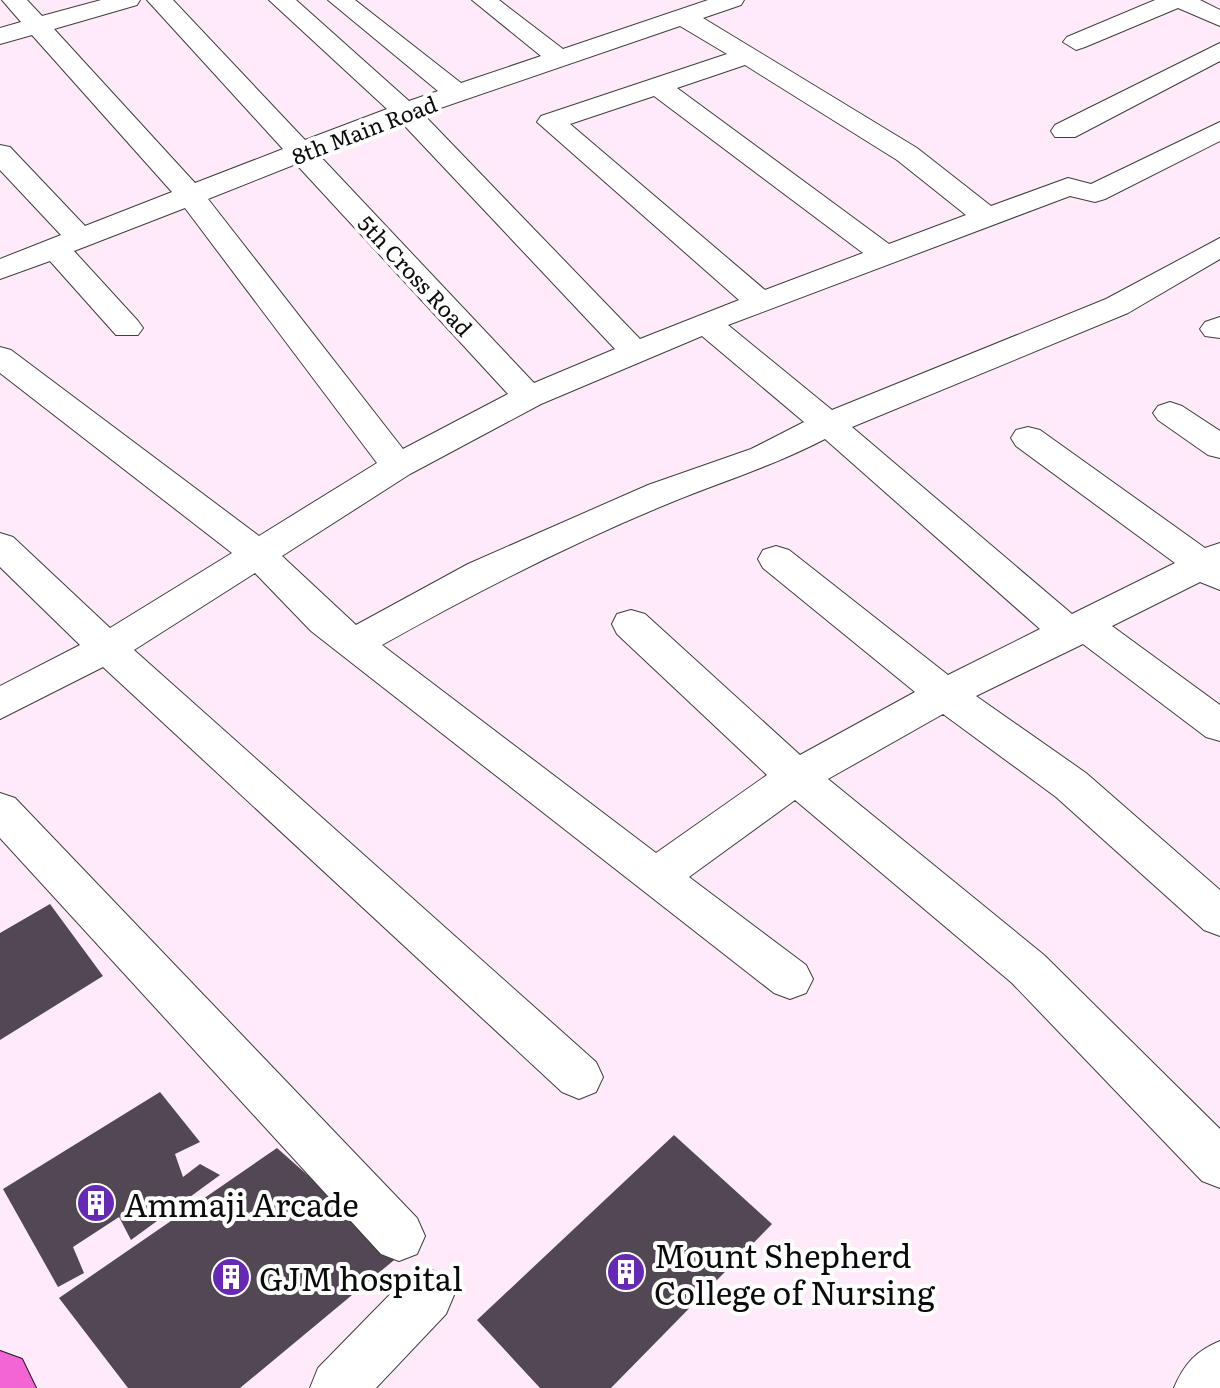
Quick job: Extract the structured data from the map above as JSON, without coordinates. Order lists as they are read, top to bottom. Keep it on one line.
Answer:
{"streets":{"street":["8th Main Road","5th Cross Road"]},"crossings":[["8th Main Road","5th Cross Road"]],"places":{"building":["Ammaji Arcade","Mount Shepherd College of Nursing","GJM hospital"]}}
